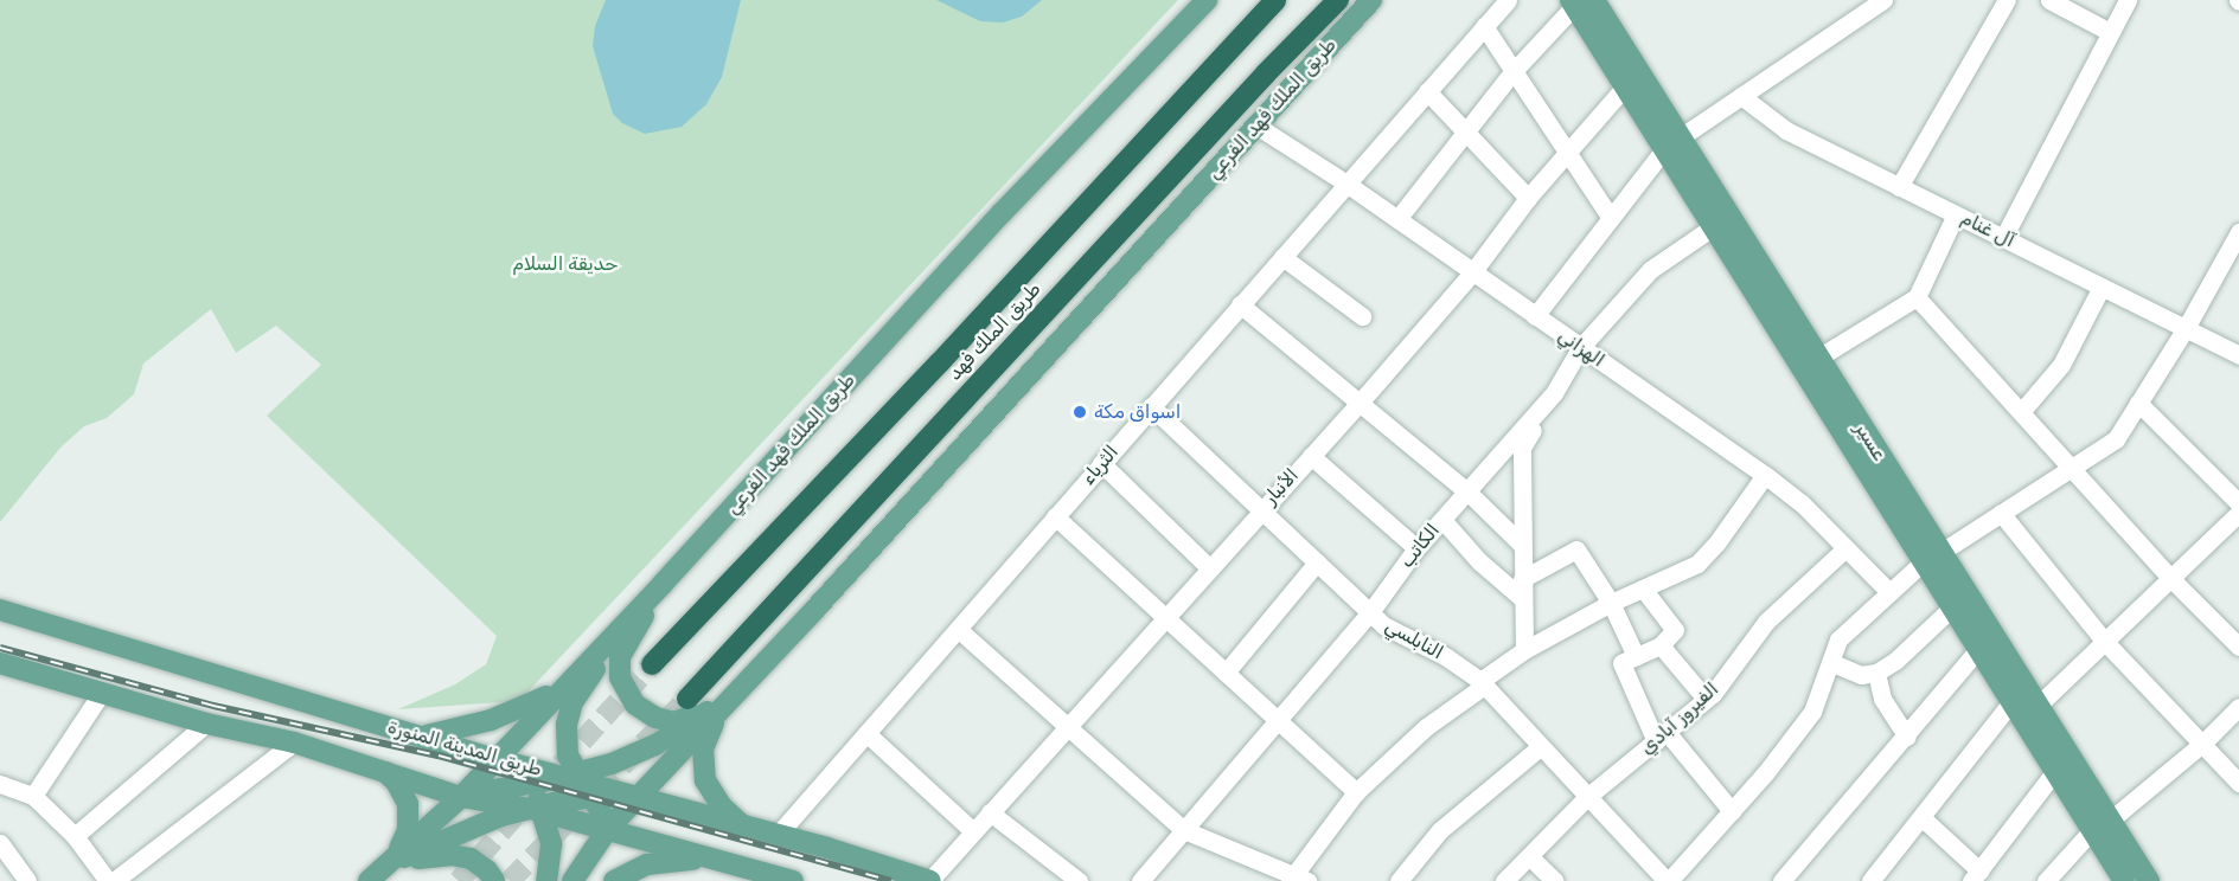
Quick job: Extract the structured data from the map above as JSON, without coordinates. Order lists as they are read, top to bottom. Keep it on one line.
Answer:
{"streets":{"highway":["طريق الملك فهد"],"main road":["طريق الملك فهد الفرعي","عسير","طريق المدينة المنورة"],"street":["آل غنام","الهزاني","الثرياء","الأنبار","الكاتب","النابلسي","الفيروز آبادي"]},"crossings":[["طريق الملك فهد الفرعي","الهزاني"],["طريق الملك فهد الفرعي","طريق المدينة المنورة"],["الهزاني","الثرياء"],["الهزاني","الأنبار"],["الهزاني","الكاتب"],["الهزاني","الفيروز آبادي"],["عسير","الأنبار"],["عسير","الكاتب"],["الثرياء","النابلسي"],["الأنبار","النابلسي"],["الكاتب","النابلسي"],["النابلسي","الفيروز آبادي"]],"parks":["حديقة السلام"],"places":["اسواق مكة"]}
